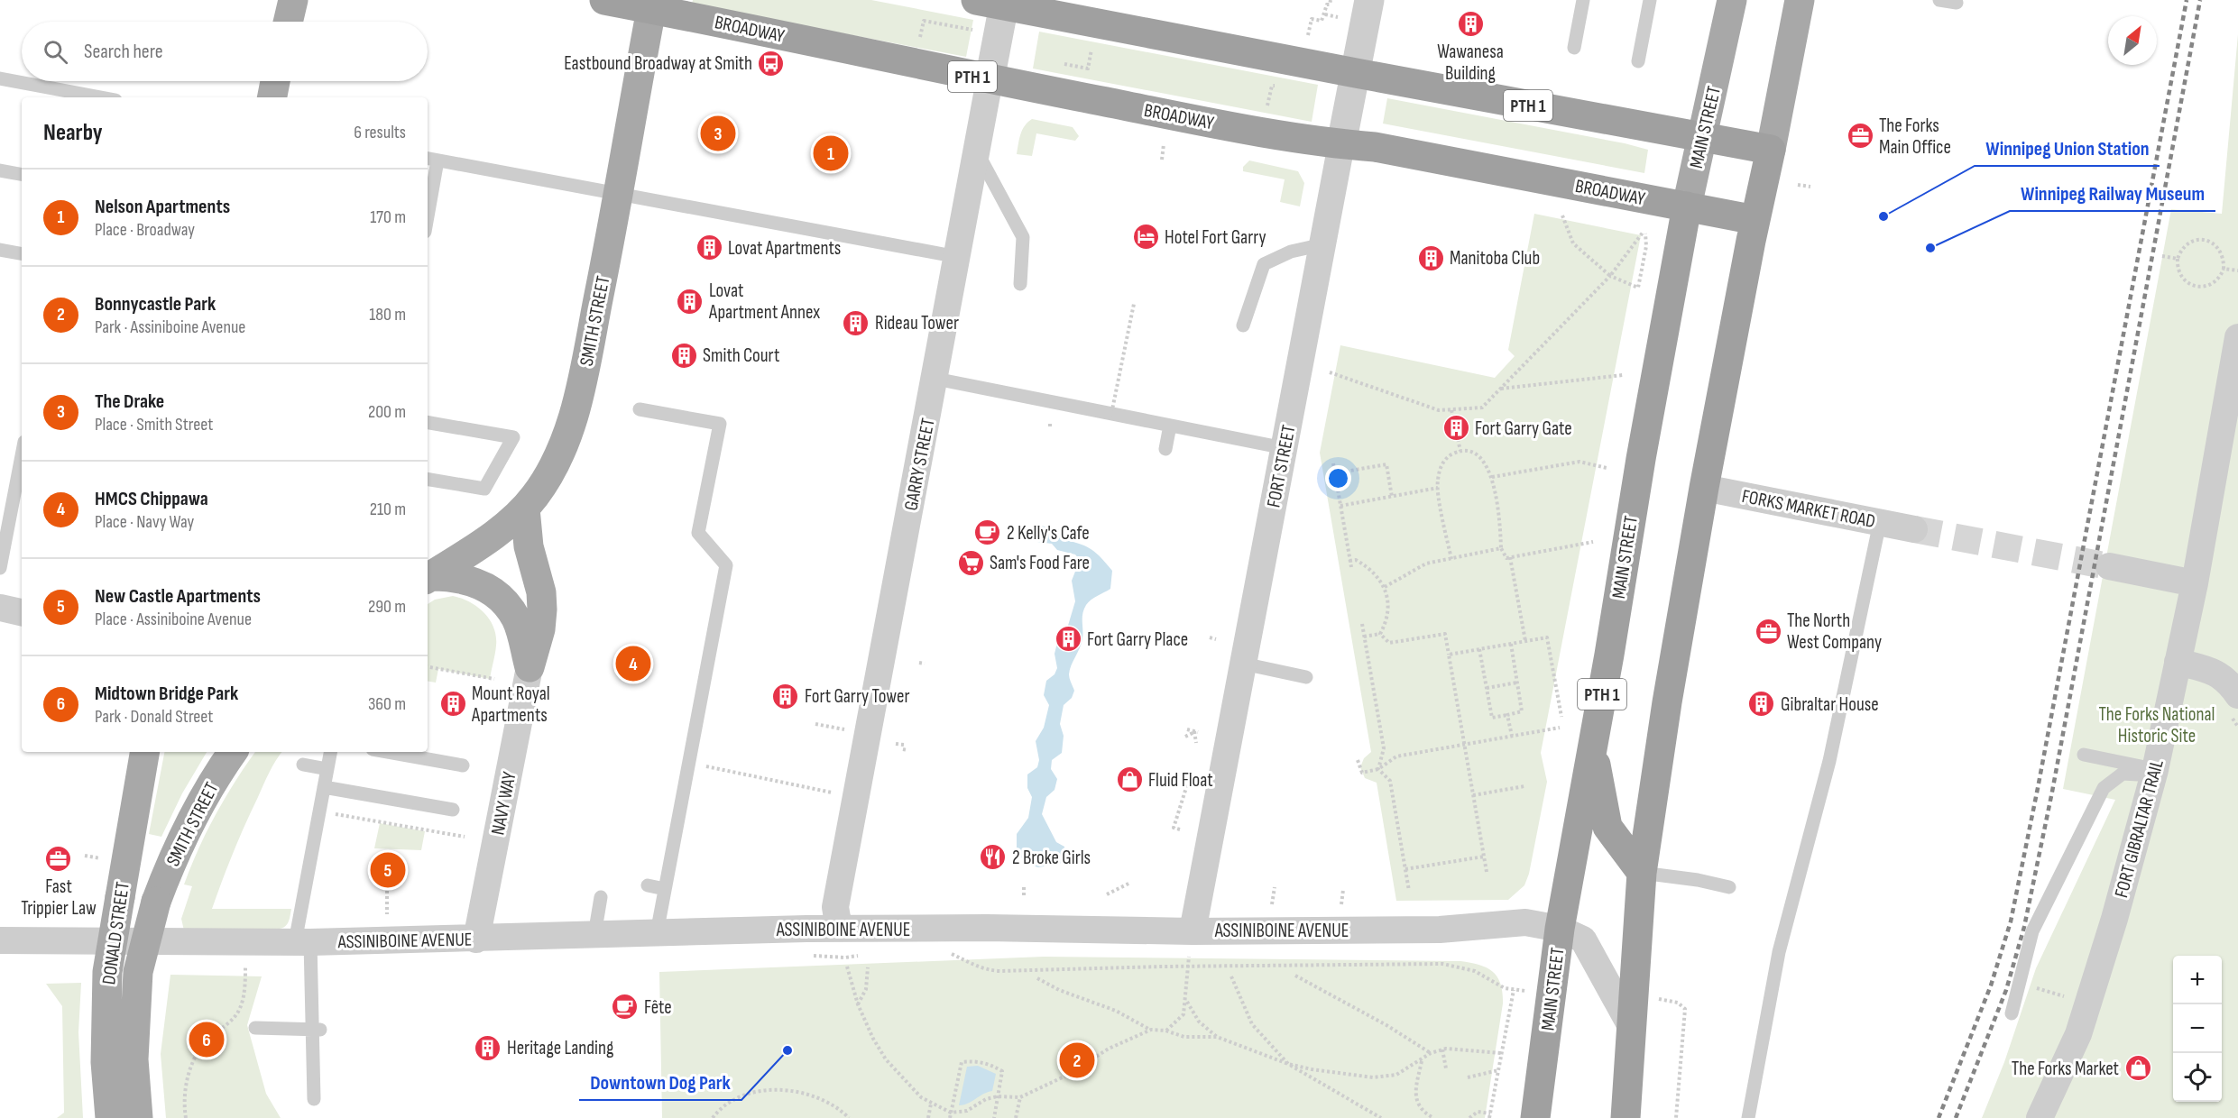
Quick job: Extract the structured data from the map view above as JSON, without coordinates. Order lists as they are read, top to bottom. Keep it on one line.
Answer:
{"streets":{"highway":["BROADWAY","PTH 1","MAIN STREET"],"main road":["SMITH STREET","DONALD STREET"],"street":["GARRY STREET","FORT STREET","FORKS MARKET ROAD","NAVY WAY","FORT GIBRALTAR TRAIL","ASSINIBOINE AVENUE"]},"crossings":[["BROADWAY","MAIN STREET"],["BROADWAY","SMITH STREET"],["BROADWAY","GARRY STREET"],["BROADWAY","FORT STREET"],["PTH 1","MAIN STREET"],["PTH 1","GARRY STREET"],["PTH 1","FORT STREET"],["MAIN STREET","ASSINIBOINE AVENUE"],["SMITH STREET","DONALD STREET"],["GARRY STREET","ASSINIBOINE AVENUE"],["FORT STREET","ASSINIBOINE AVENUE"],["NAVY WAY","ASSINIBOINE AVENUE"]],"parks":["The Forks National Historic Site"],"places":{"building":["Wawanesa Building","Lovat Apartments","Manitoba Club","Lovat Apartment Annex","Rideau Tower","Smith Court","Fort Garry Gate","Fort Garry Place","Fort Garry Tower","Mount Royal Apartments","Gibraltar House","Heritage Landing"],"bus stop":["Eastbound Broadway at Smith"],"office":["The Forks Main Office","The North West Company","Fast Trippier Law"],"other":["Winnipeg Union Station","Winnipeg Railway Museum","Downtown Dog Park"],"hotel":["Hotel Fort Garry"],"cafe":["2 Kelly's Cafe","Fête"],"supermarket":["Sam's Food Fare"],"shop":["Fluid Float","The Forks Market"],"restaurant":["2 Broke Girls"]},"north":"top right","page":{"search":"Search here","heading":["Nearby","6 results"],"pins":["3","1","4","5","6","2"],"list":[{"mark":"1","name":"Nelson Apartments","note":"Place · Broadway","value":"170 m"},{"mark":"2","name":"Bonnycastle Park","note":"Park · Assiniboine Avenue","value":"180 m"},{"mark":"3","name":"The Drake","note":"Place · Smith Street","value":"200 m"},{"mark":"4","name":"HMCS Chippawa","note":"Place · Navy Way","value":"210 m"},{"mark":"5","name":"New Castle Apartments","note":"Place · Assiniboine Avenue","value":"290 m"},{"mark":"6","name":"Midtown Bridge Park","note":"Park · Donald Street","value":"360 m"}],"map_buttons":["+","−"]}}
